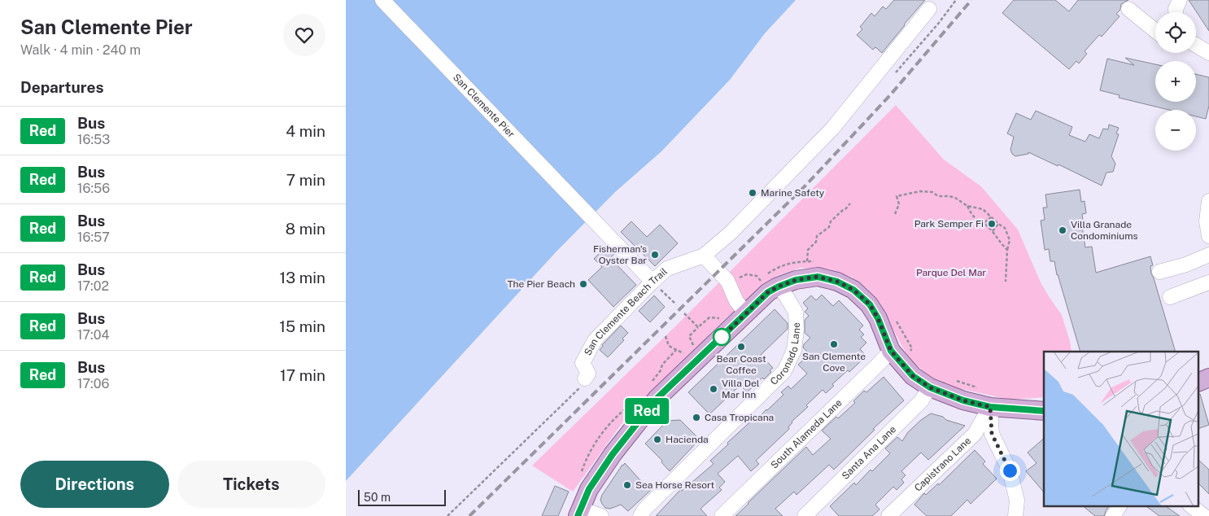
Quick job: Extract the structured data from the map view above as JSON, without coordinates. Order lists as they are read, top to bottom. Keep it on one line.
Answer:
{"streets":{"street":["San Clemente Pier","San Clemente Beach Trail","Coronado Lane","South Alameda Lane","Santa Ana Lane","Capistrano Lane"]},"crossings":[["San Clemente Pier","San Clemente Beach Trail"]],"parks":["Parque Del Mar"],"places":["Marine Safety","Park Semper Fi","Villa Granade Condominiums","Fisherman's Oyster Bar","The Pier Beach","San Clemente Cove","Bear Coast Coffee","Villa Del Mar Inn","Casa Tropicana","Hacienda","Sea Horse Resort"],"lines":["bus line Red"],"scale_bar":"50 m","page":{"heading":[["San Clemente Pier","Walk · 4 min · 240 m"],"Departures"],"on_map":"Red","map_buttons":["+","−"],"list":[{"mark":"Red","name":"Bus","note":"16:53","value":"4 min"},{"mark":"Red","name":"Bus","note":"16:56","value":"7 min"},{"mark":"Red","name":"Bus","note":"16:57","value":"8 min"},{"mark":"Red","name":"Bus","note":"17:02","value":"13 min"},{"mark":"Red","name":"Bus","note":"17:04","value":"15 min"},{"mark":"Red","name":"Bus","note":"17:06","value":"17 min"}],"buttons":["Directions","Tickets"],"scale":"50 m"}}
